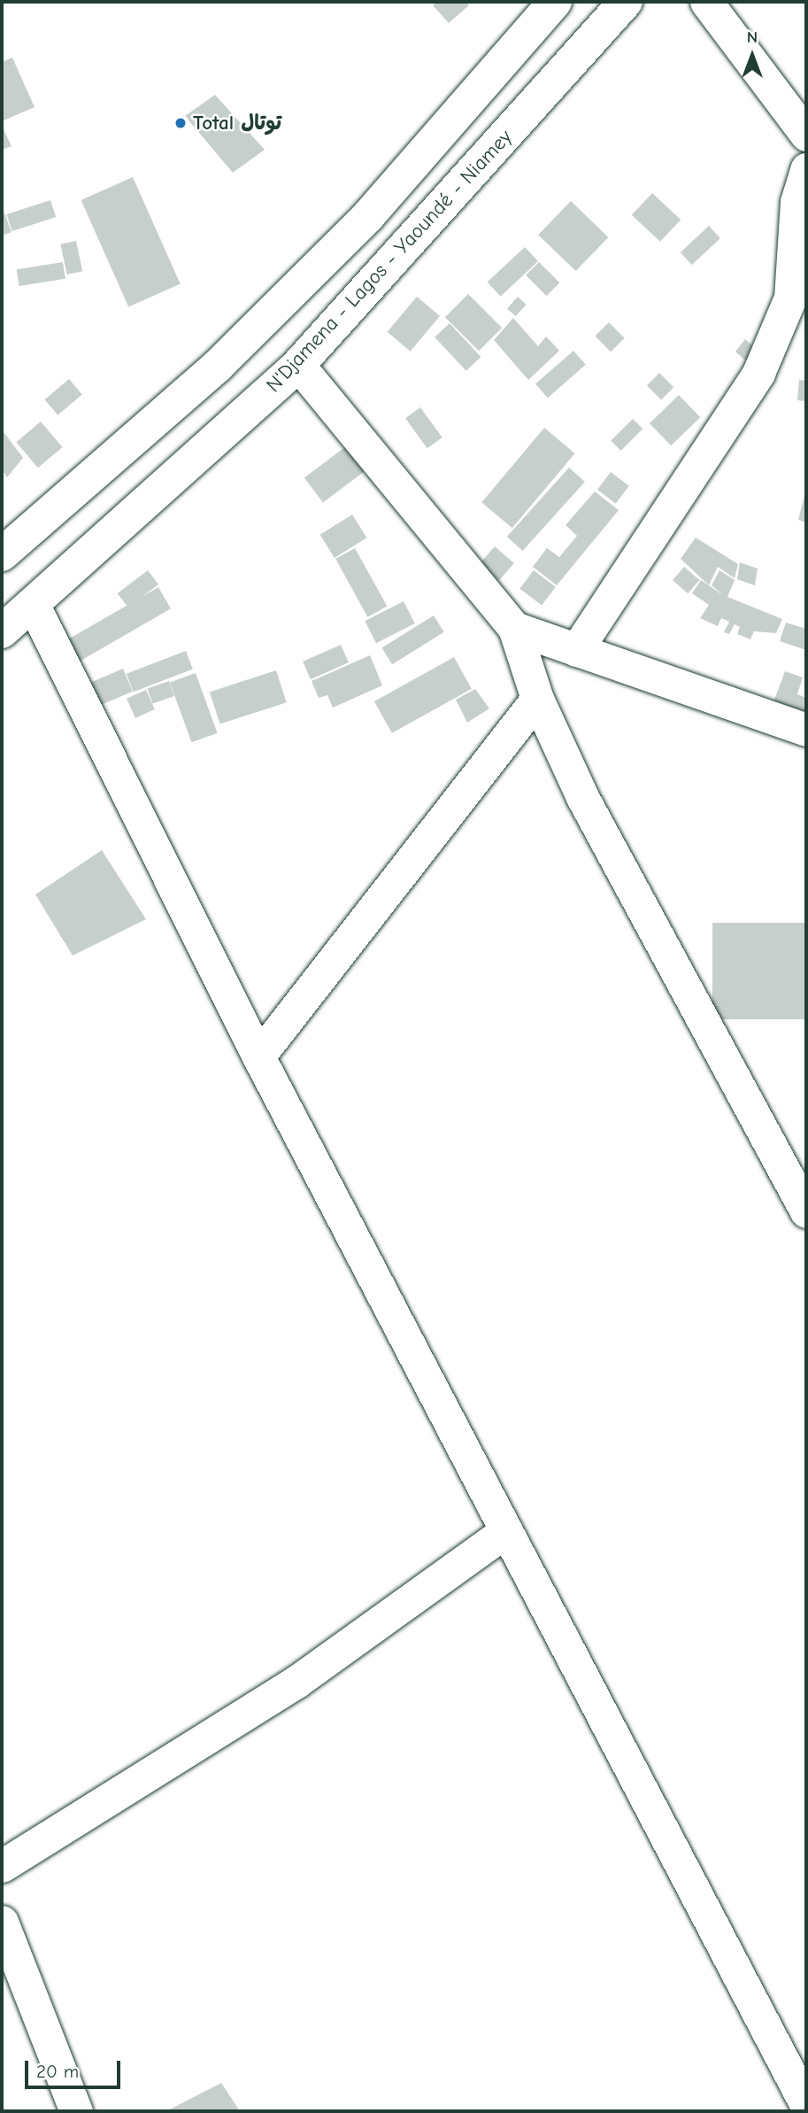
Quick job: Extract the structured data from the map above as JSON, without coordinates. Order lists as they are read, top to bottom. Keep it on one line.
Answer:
{"streets":{"highway":["N'Djamena - Lagos - Yaoundé - Niamey"]},"places":["Total توتال"],"scale_bar":"20 m","north":"top"}
